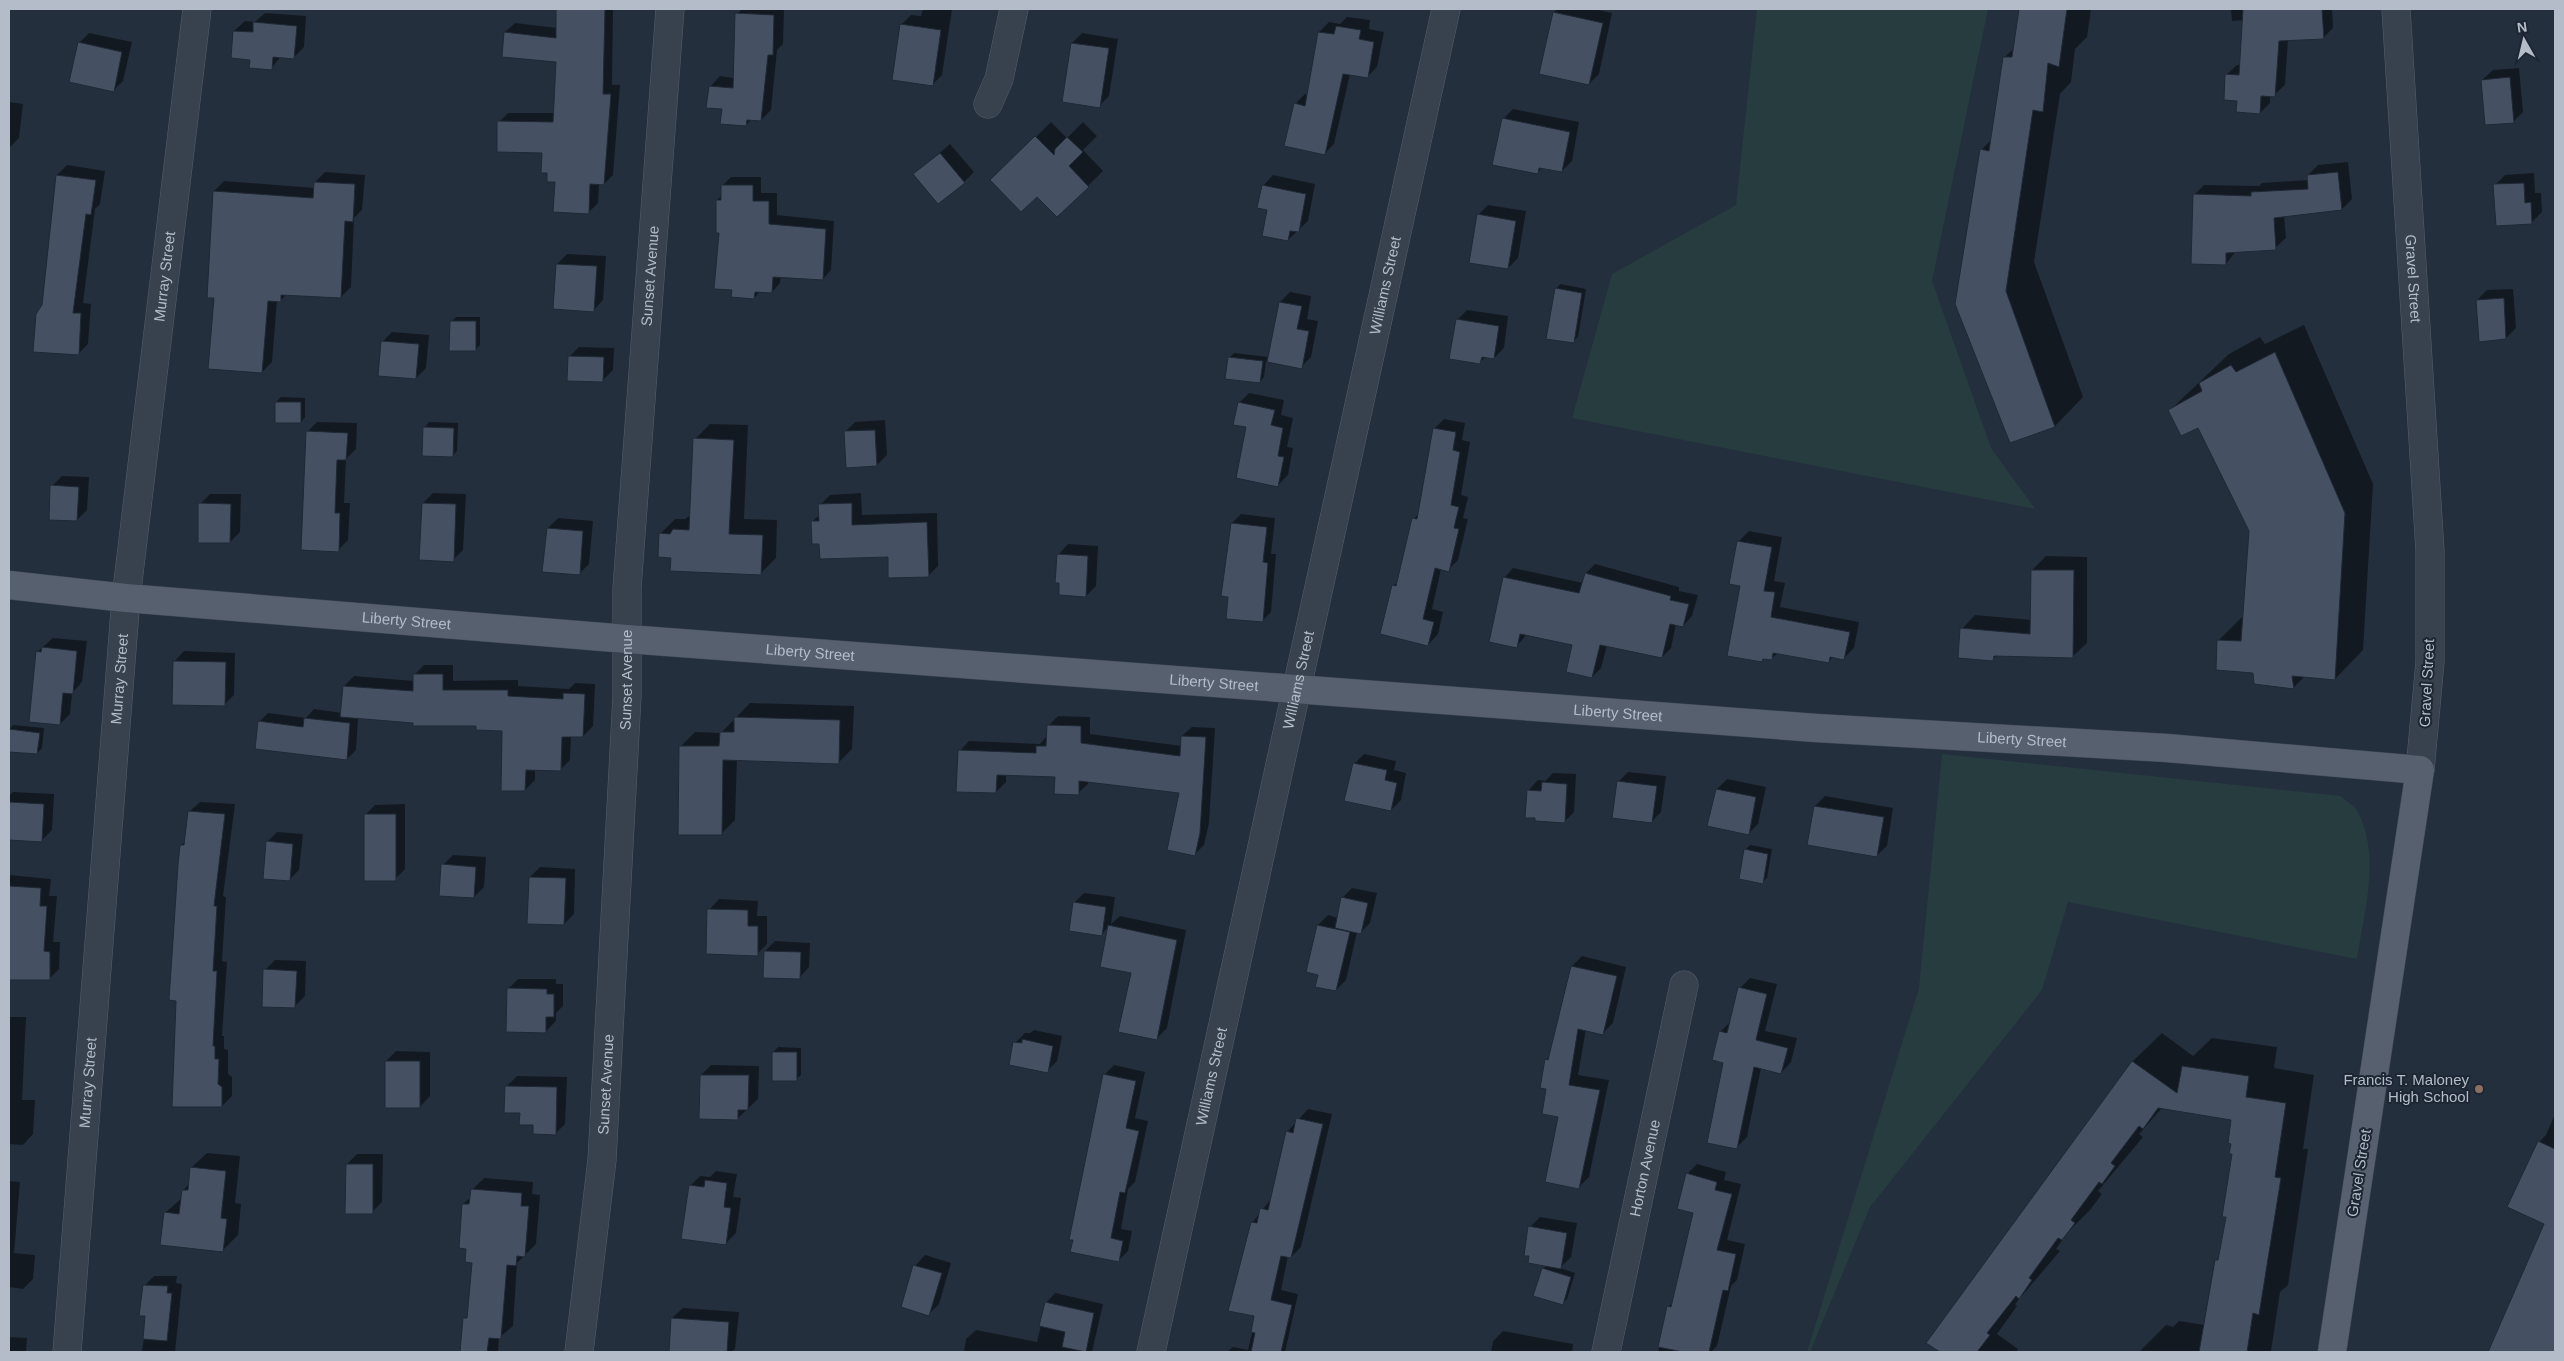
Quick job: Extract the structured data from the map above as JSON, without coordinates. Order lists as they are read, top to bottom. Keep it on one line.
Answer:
{"streets":{"main road":["Gravel Street","Liberty Street"],"street":["Murray Street","Sunset Avenue","Williams Street","Horton Avenue"]},"crossings":[["Murray Street","Liberty Street"],["Sunset Avenue","Liberty Street"],["Gravel Street","Liberty Street"],["Williams Street","Liberty Street"]],"places":["Francis T. Maloney High School"],"north":"top"}
